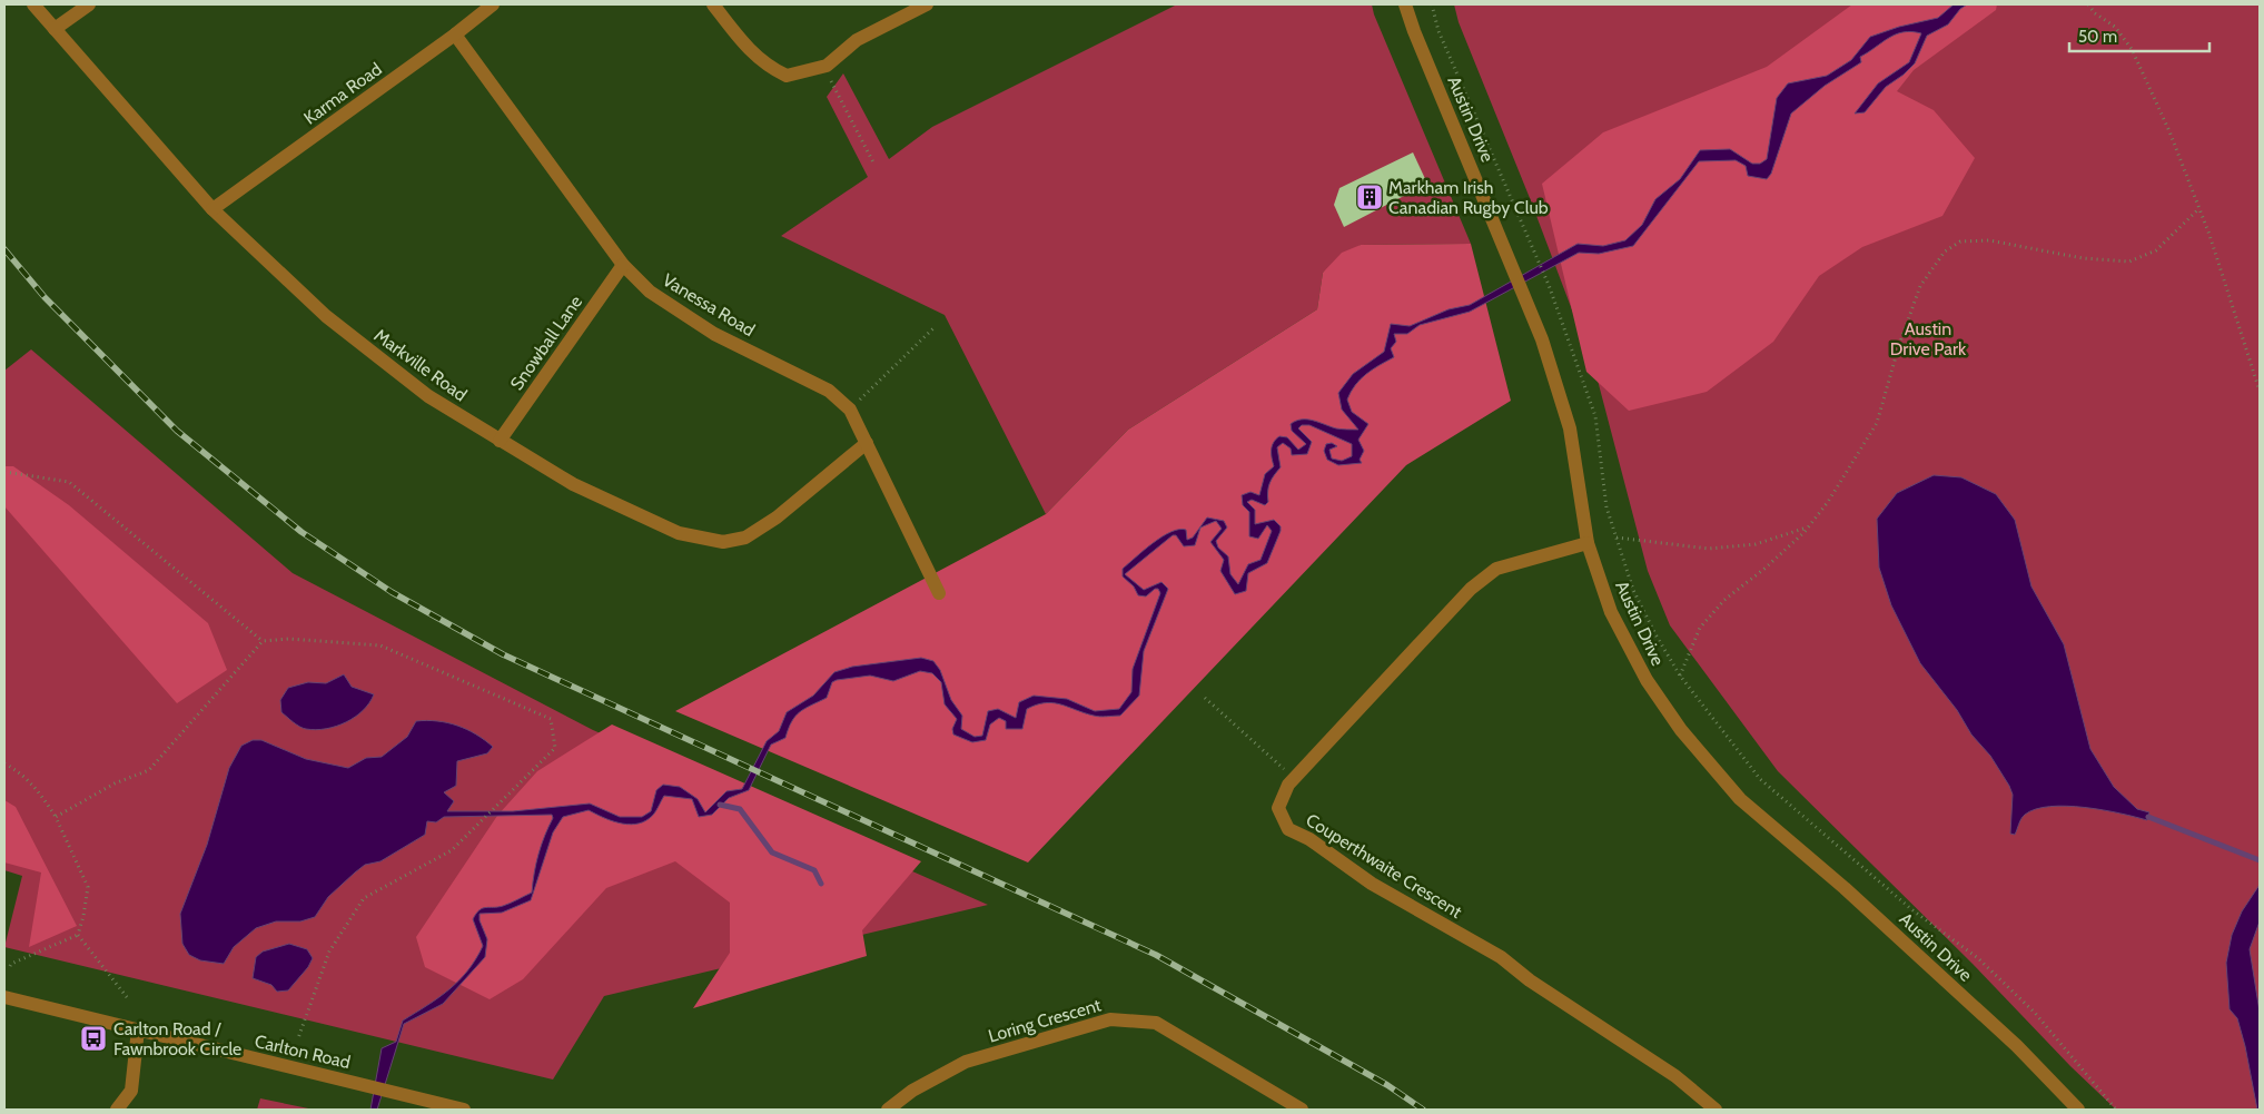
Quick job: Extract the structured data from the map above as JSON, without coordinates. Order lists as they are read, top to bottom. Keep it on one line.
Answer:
{"streets":{"street":["Karma Road","Austin Drive","Vanessa Road","Snowball Lane","Markville Road","Couperthwaite Crescent","Loring Crescent","Carlton Road"]},"crossings":[["Karma Road","Vanessa Road"],["Karma Road","Markville Road"],["Austin Drive","Couperthwaite Crescent"],["Vanessa Road","Snowball Lane"],["Vanessa Road","Markville Road"],["Snowball Lane","Markville Road"]],"parks":["Austin Drive Park"],"places":{"building":["Markham Irish Canadian Rugby Club"],"bus stop":["Carlton Road / Fawnbrook Circle"]},"scale_bar":"50 m"}
